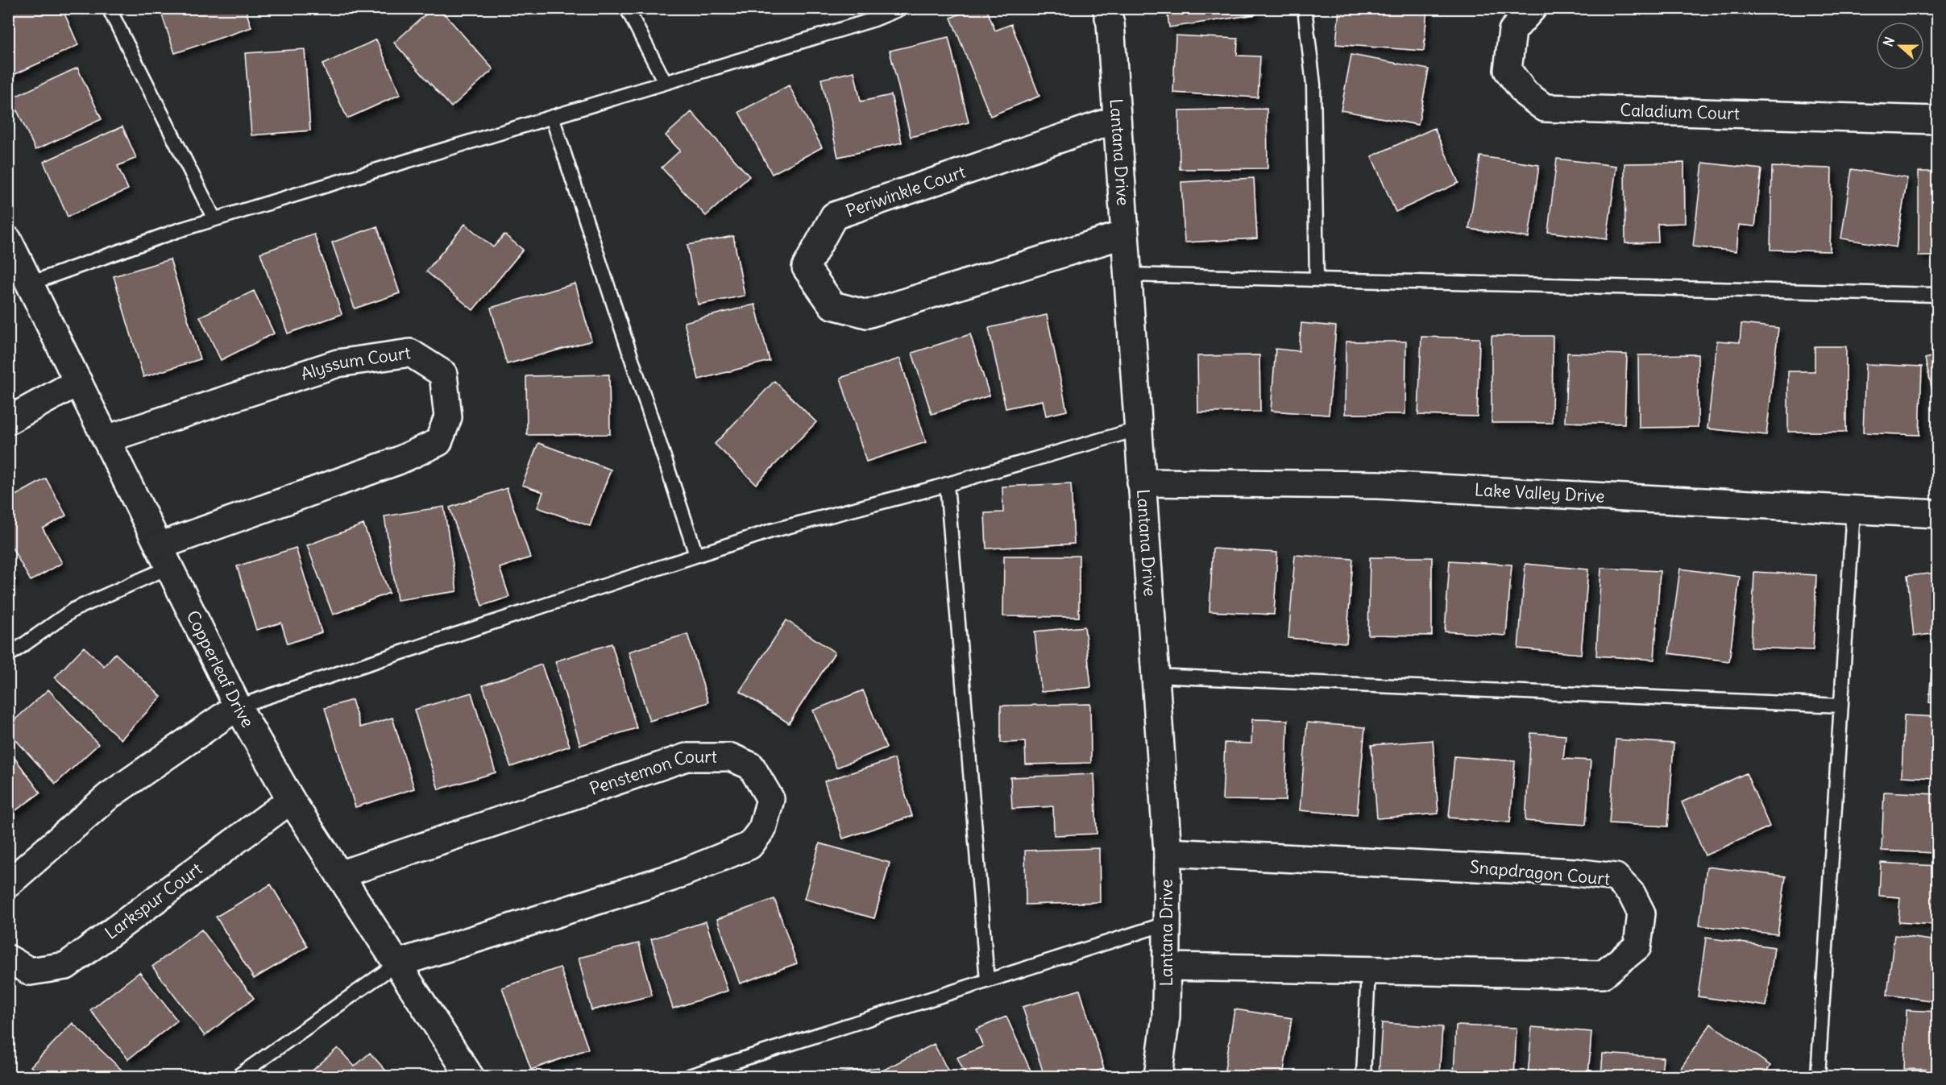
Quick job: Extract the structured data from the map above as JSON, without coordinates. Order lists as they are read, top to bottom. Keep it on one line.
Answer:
{"streets":{"street":["Caladium Court","Lantana Drive","Periwinkle Court","Alyssum Court","Lake Valley Drive","Copperleaf Drive","Penstemon Court","Snapdragon Court","Larkspur Court"]},"crossings":[["Lantana Drive","Periwinkle Court"],["Lantana Drive","Lake Valley Drive"],["Lantana Drive","Snapdragon Court"],["Alyssum Court","Copperleaf Drive"],["Copperleaf Drive","Penstemon Court"],["Copperleaf Drive","Larkspur Court"]],"north":"left"}
